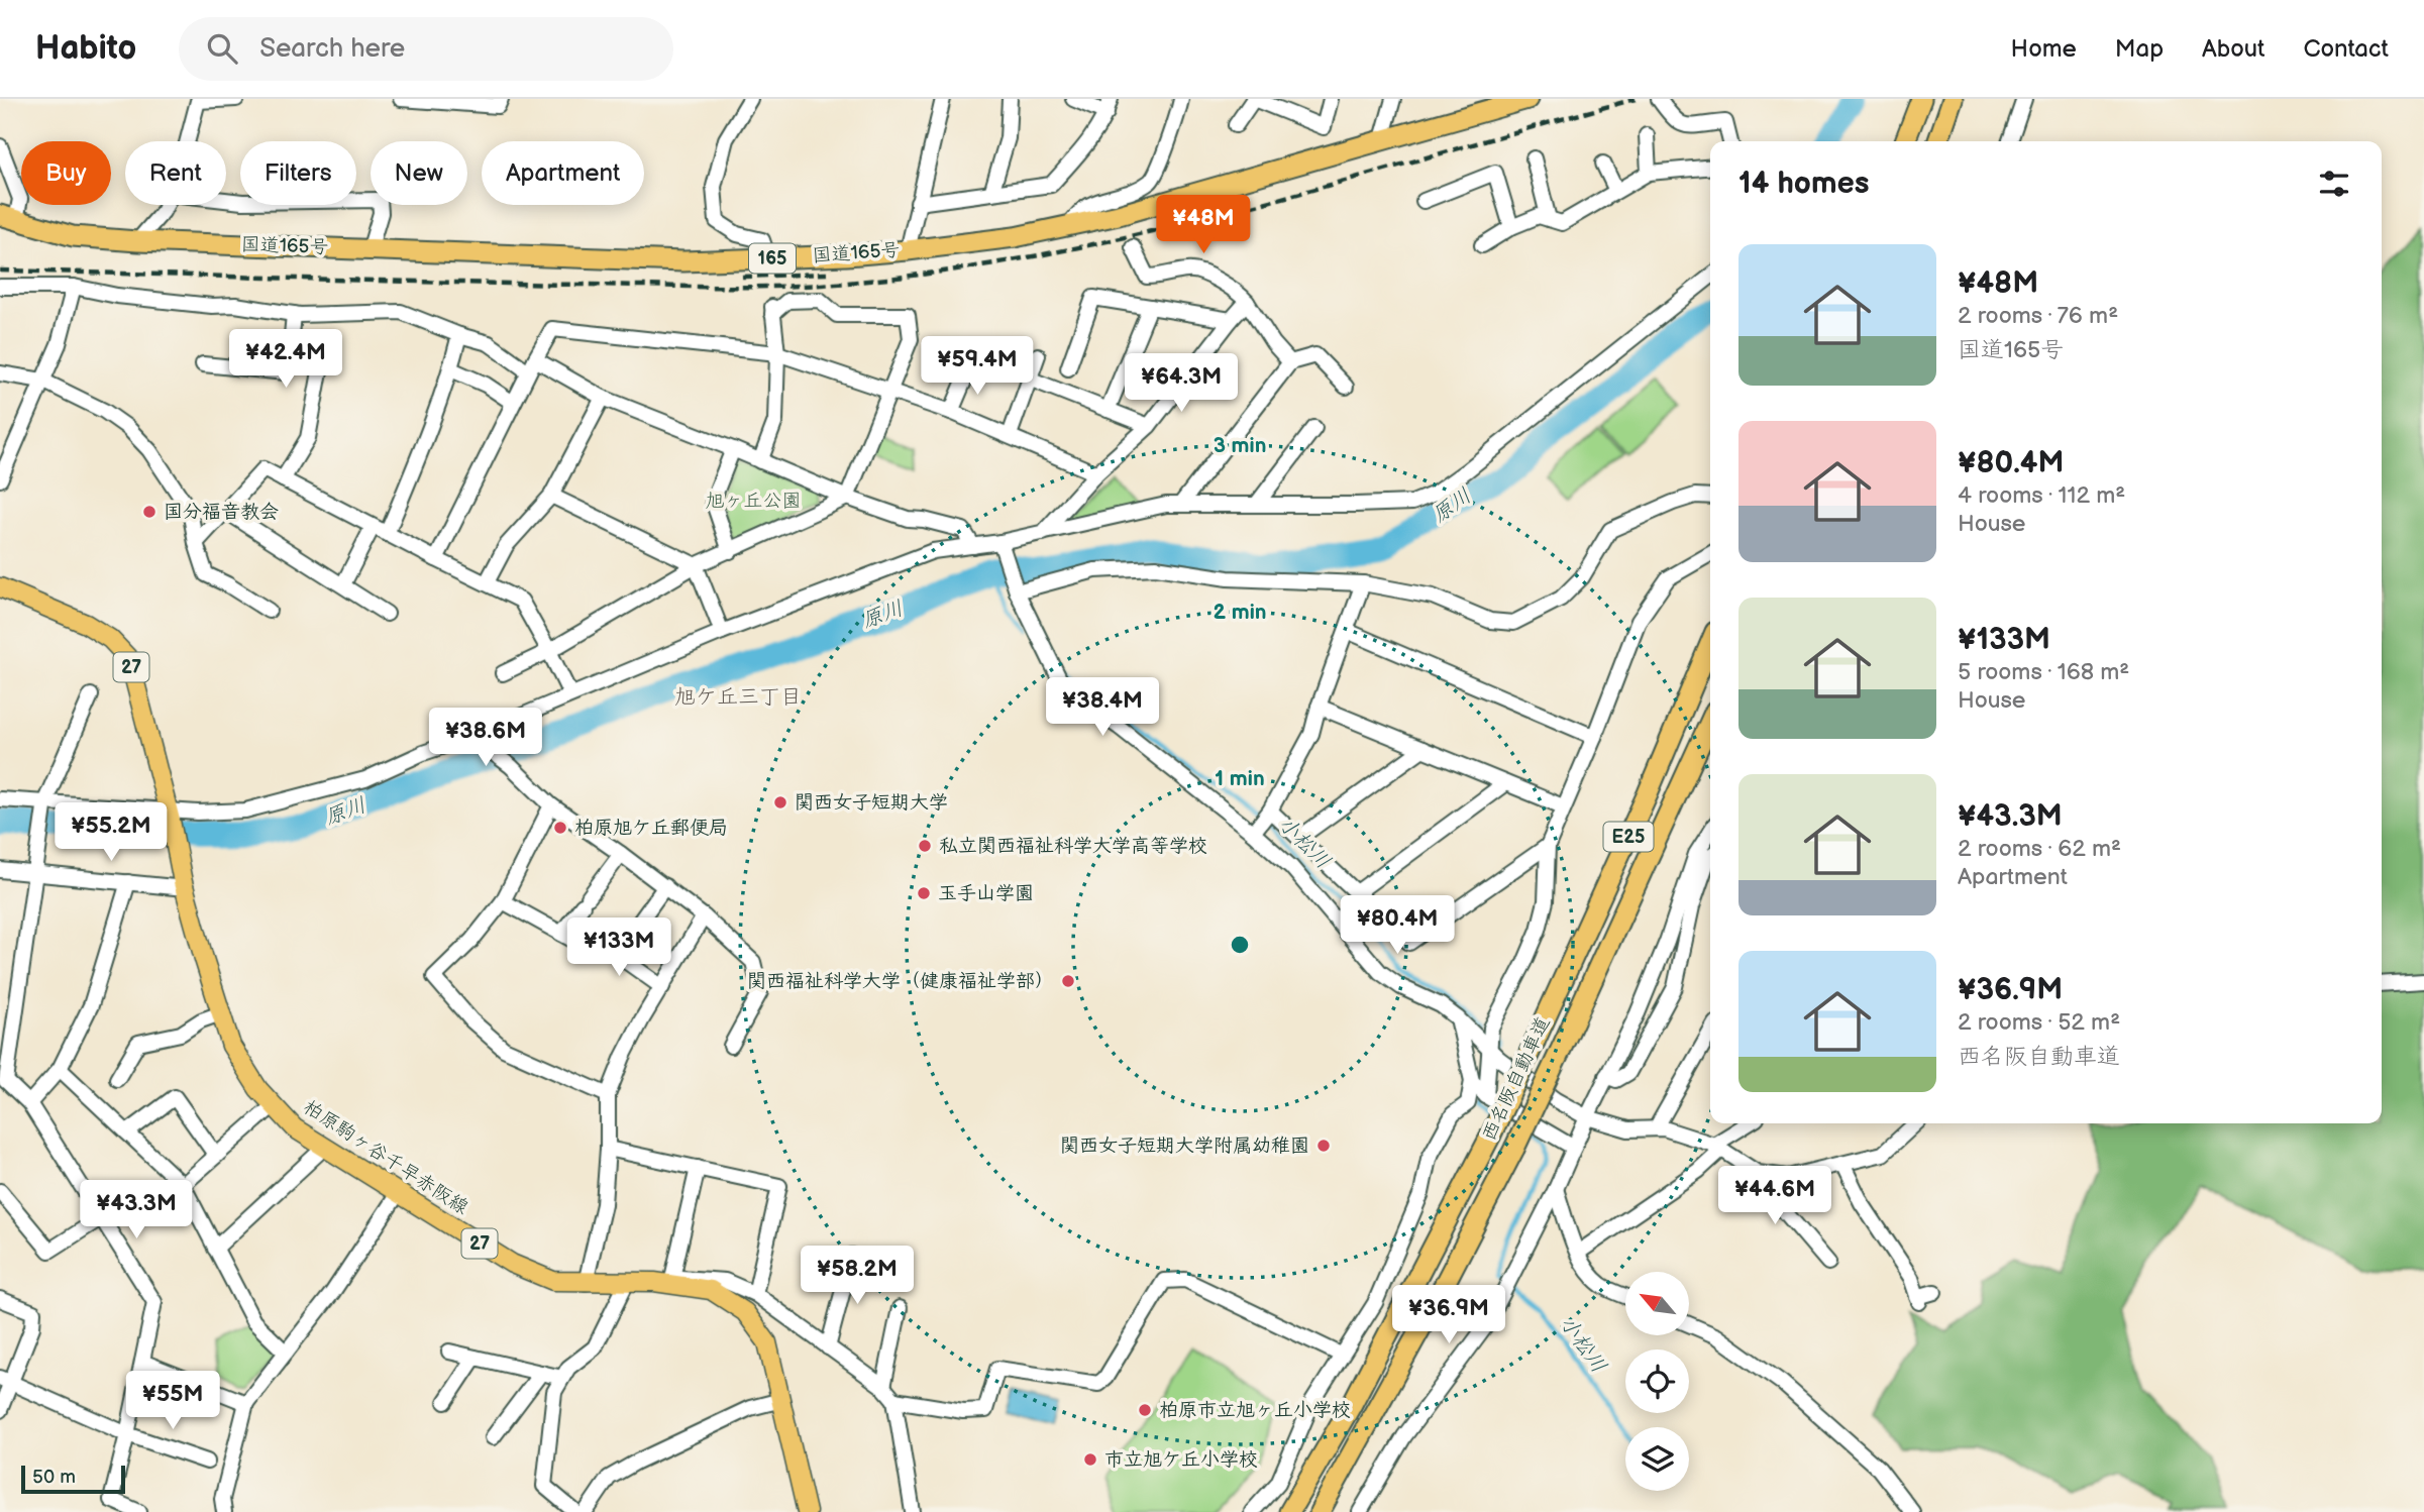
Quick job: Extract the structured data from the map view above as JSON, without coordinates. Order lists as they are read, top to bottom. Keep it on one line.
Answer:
{"streets":{"highway":["国道165号","165","E25","西名阪自動車道"],"main road":["27","柏原駒ヶ谷千早赤阪線"]},"districts":["旭ケ丘三丁目"],"water":["原川","小松川"],"parks":["旭ヶ丘公園"],"places":["国分福音教会","関西女子短期大学","柏原旭ケ丘郵便局","私立関西福祉科学大学高等学校","玉手山学園","関西福祉科学大学（健康福祉学部）","関西女子短期大学附属幼稚園","柏原市立旭ヶ丘小学校","市立旭ケ丘小学校"],"scale_bar":"50 m","north":"top left","page":{"header":"Habito","search":"Search here","nav":["Home","Map","About","Contact"],"chip":["Buy","Rent","Filters","New","Apartment"],"heading":"14 homes","price":["¥48M","¥42.4M","¥59.4M","¥64.3M","¥38.4M","¥38.6M","¥55.2M","¥80.4M","¥133M","¥44.6M","¥43.3M","¥58.2M","¥36.9M","¥55M"],"list":[{"name":"¥48M","note":"2 rooms · 76 m² · 国道165号"},{"name":"¥80.4M","note":"4 rooms · 112 m² · House"},{"name":"¥133M","note":"5 rooms · 168 m² · House"},{"name":"¥43.3M","note":"2 rooms · 62 m² · Apartment"},{"name":"¥36.9M","note":"2 rooms · 52 m² · 西名阪自動車道"}],"scale":"50 m"},"rings":["3 min","2 min","1 min"]}
